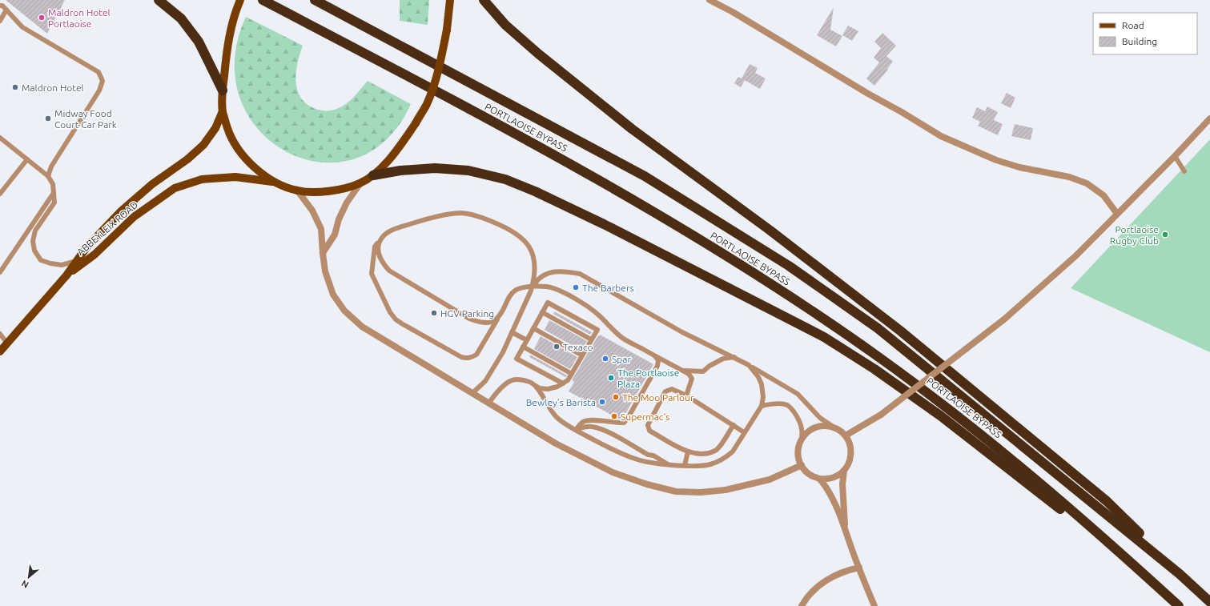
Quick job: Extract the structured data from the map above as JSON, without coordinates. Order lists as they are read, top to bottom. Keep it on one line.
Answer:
{"streets":{"highway":["PORTLAOISE BYPASS"],"main road":["ABBEYLEIX ROAD"]},"places":["Maldron Hotel Portlaoise","Maldron Hotel","Midway Food Court Car Park","Portlaoise Rugby Club","The Barbers","HGV Parking","Texaco","Spar","The Portlaoise Plaza","The Moo Parlour","Bewley's Barista","Supermac's"],"legend":["Road","Building"],"north":"bottom left"}
